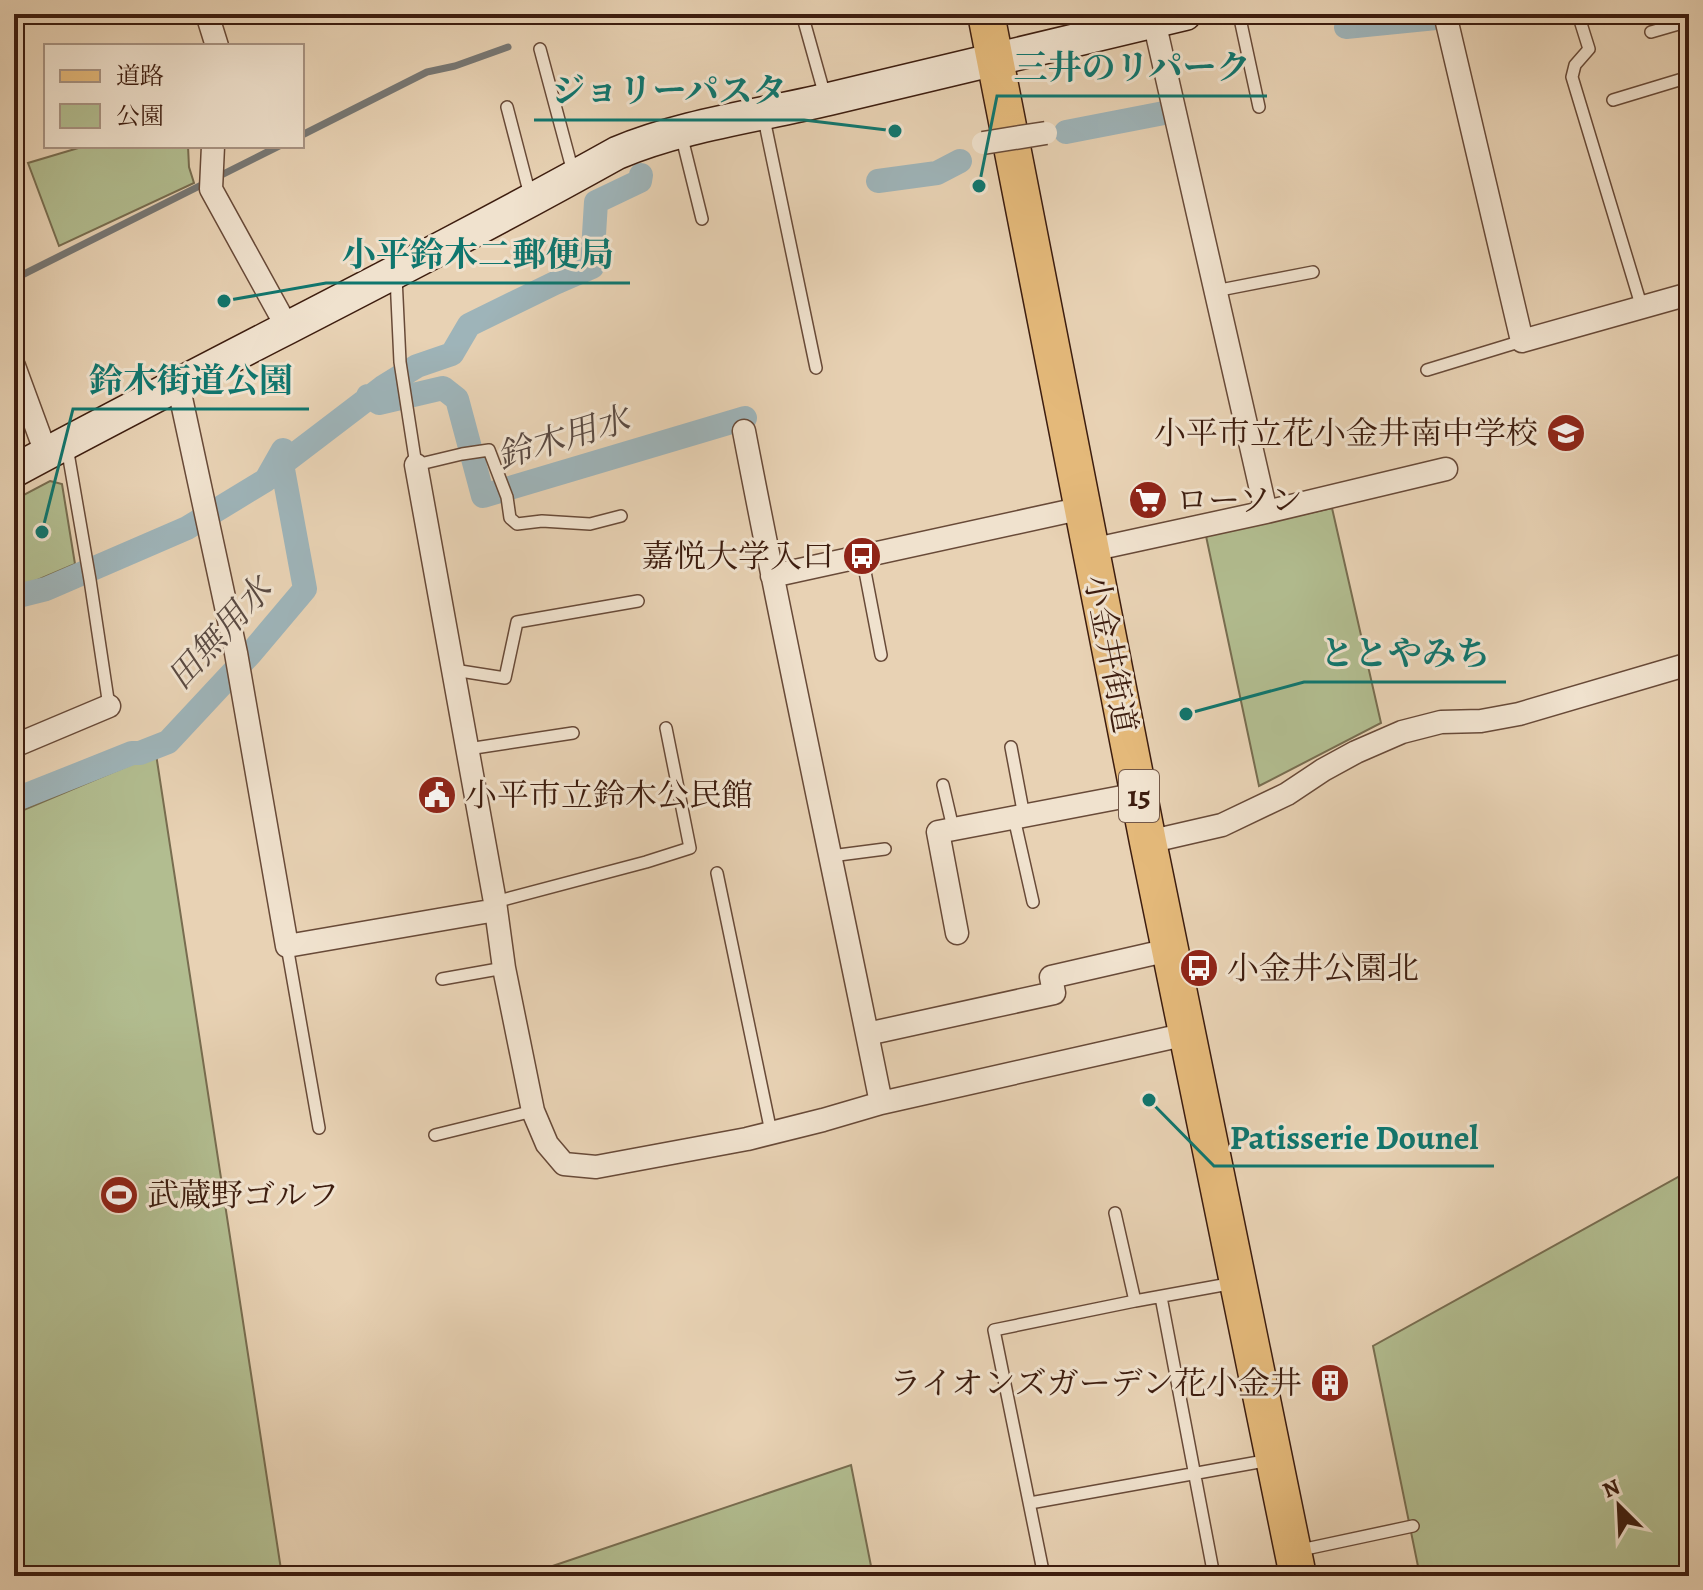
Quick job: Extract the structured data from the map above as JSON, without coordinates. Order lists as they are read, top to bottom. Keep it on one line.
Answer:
{"streets":{"main road":["小金井街道","15"]},"water":["鈴木用水","田無用水"],"places":{"other":["ジョリーパスタ","三井のリパーク","小平鈴木二郵便局","鈴木街道公園","ととやみち","Patisserie Dounel"],"school or university":["小平市立花小金井南中学校"],"supermarket":["ローソン"],"bus stop":["嘉悦大学入口","小金井公園北"],"public building":["小平市立鈴木公民館"],"sports":["武蔵野ゴルフ"],"building":["ライオンズガーデン花小金井"]},"legend":["道路","公園"],"north":"top left"}
